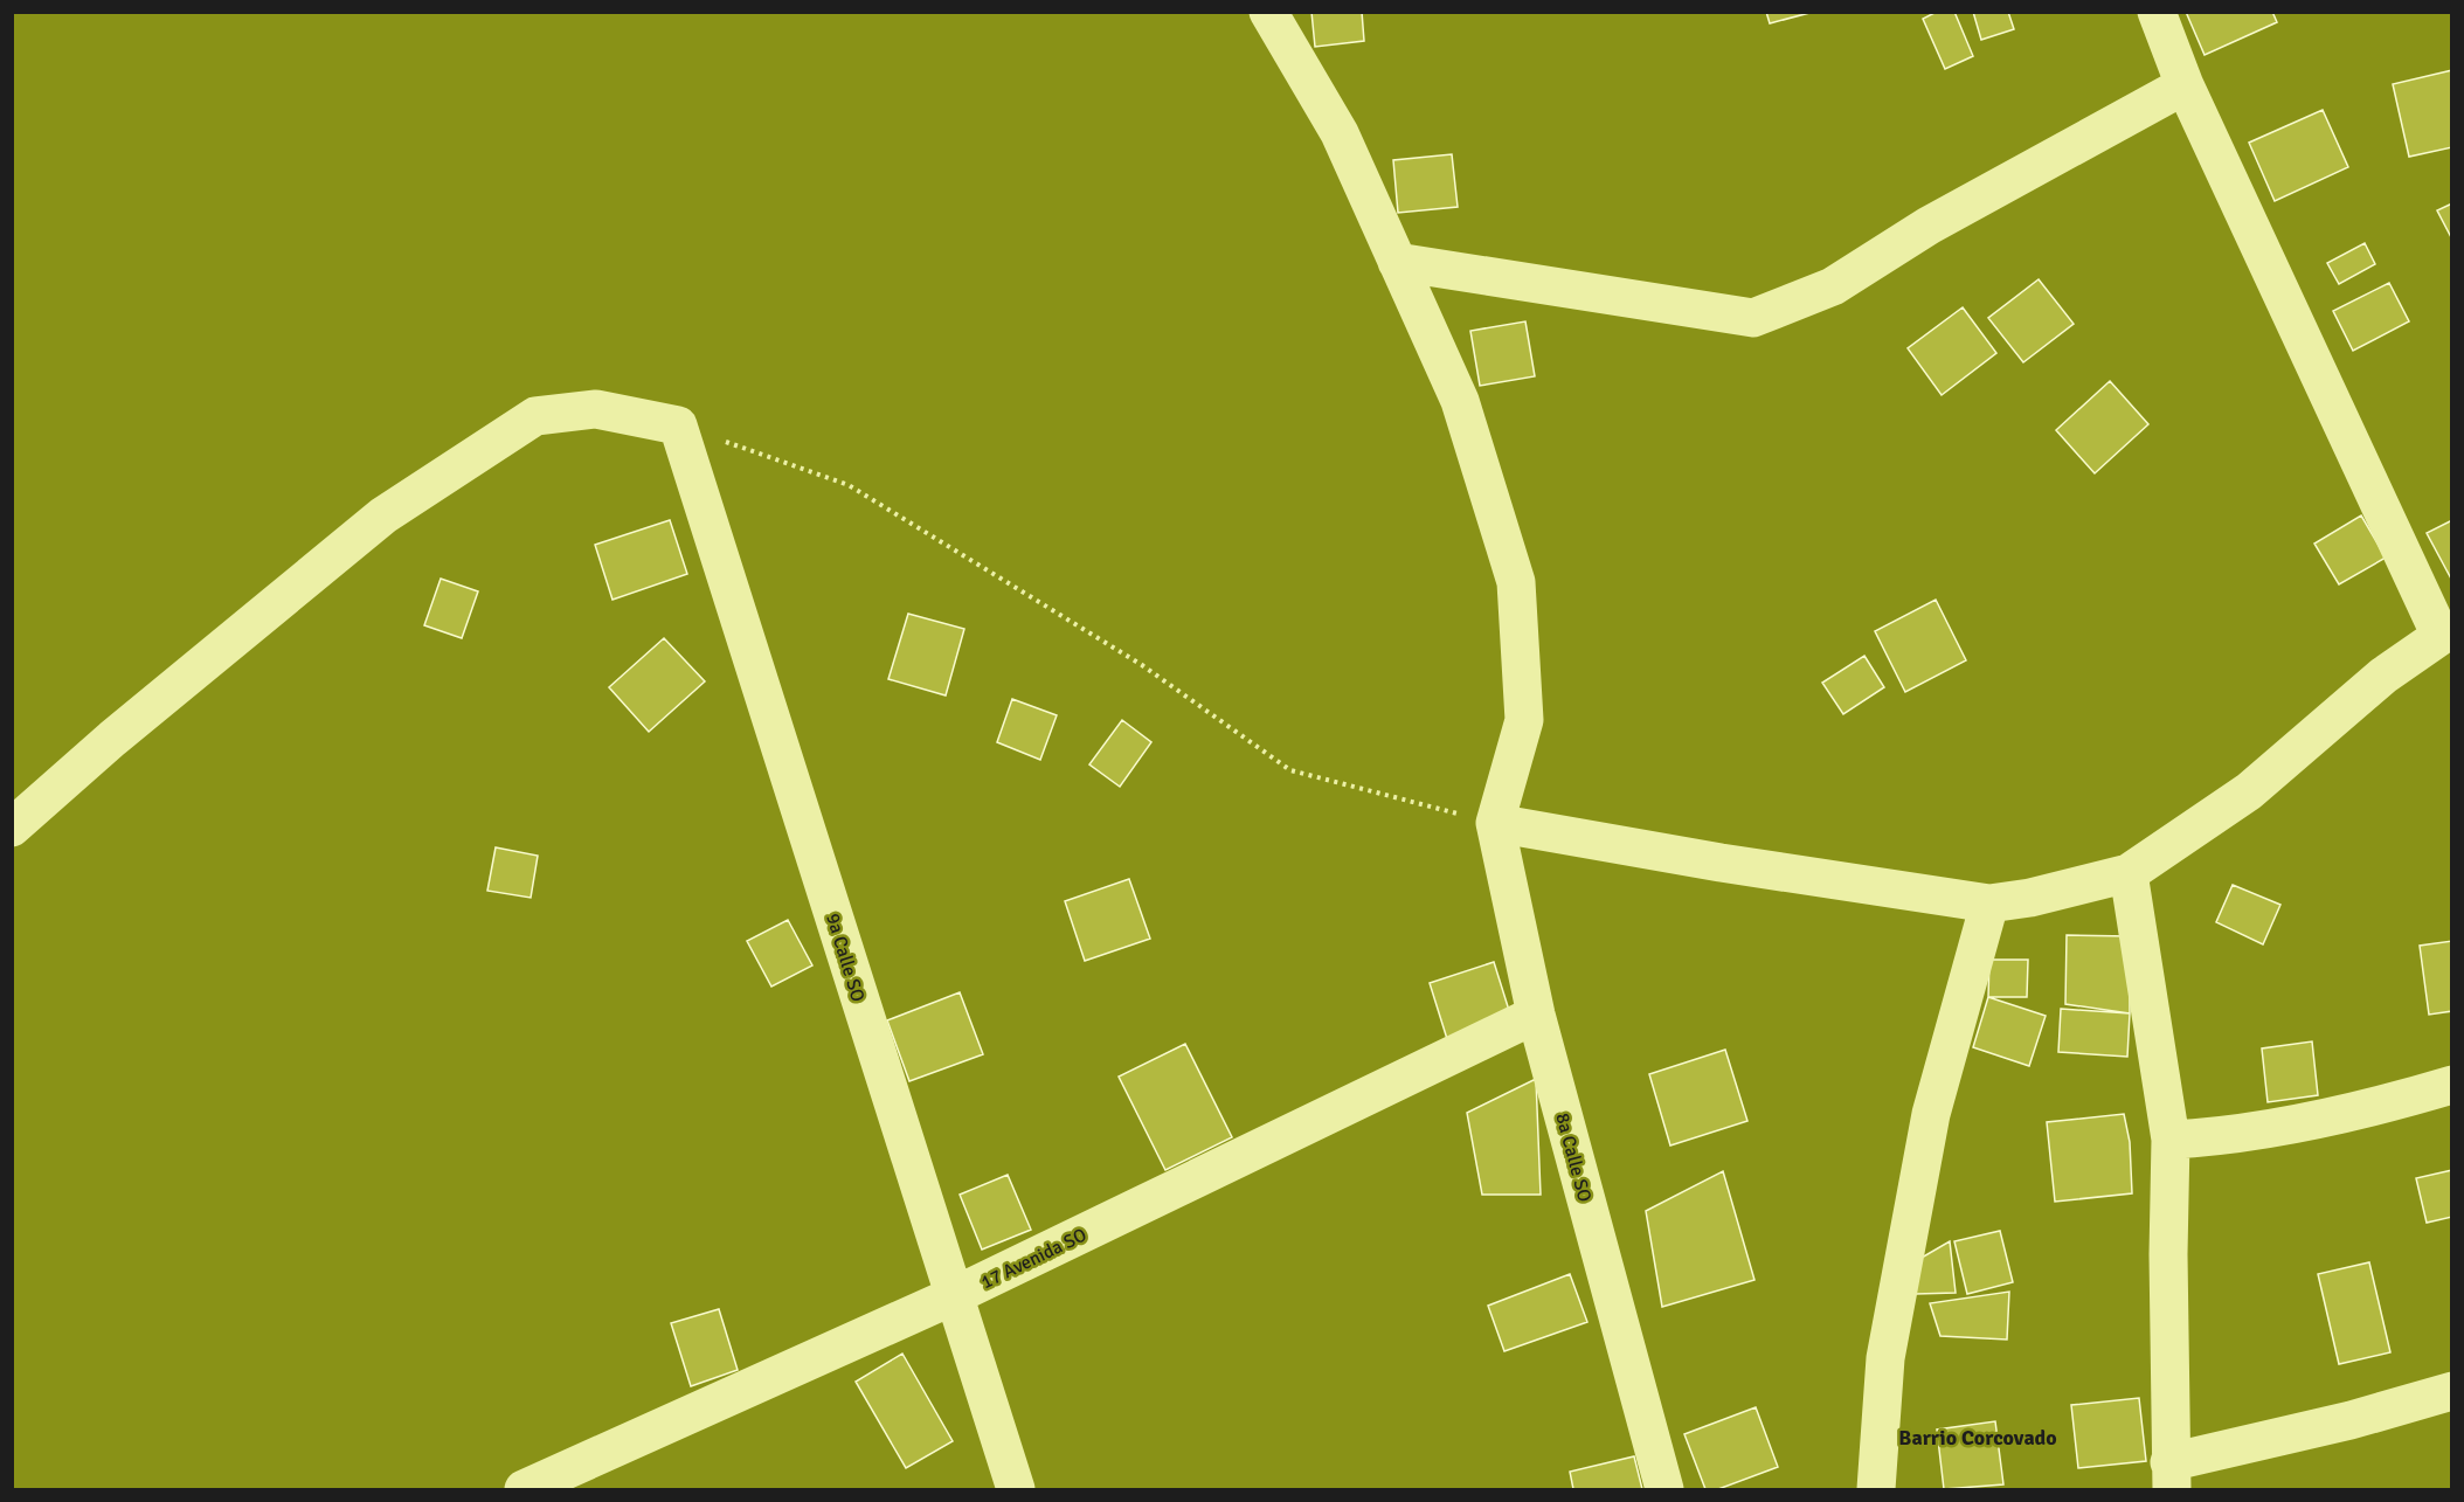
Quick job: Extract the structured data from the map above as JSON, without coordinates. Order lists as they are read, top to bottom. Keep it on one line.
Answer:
{"streets":{"street":["9a Calle SO","8a Calle SO","17 Avenida SO"]},"crossings":[["9a Calle SO","17 Avenida SO"],["8a Calle SO","17 Avenida SO"]],"districts":["Barrio Corcovado"]}
